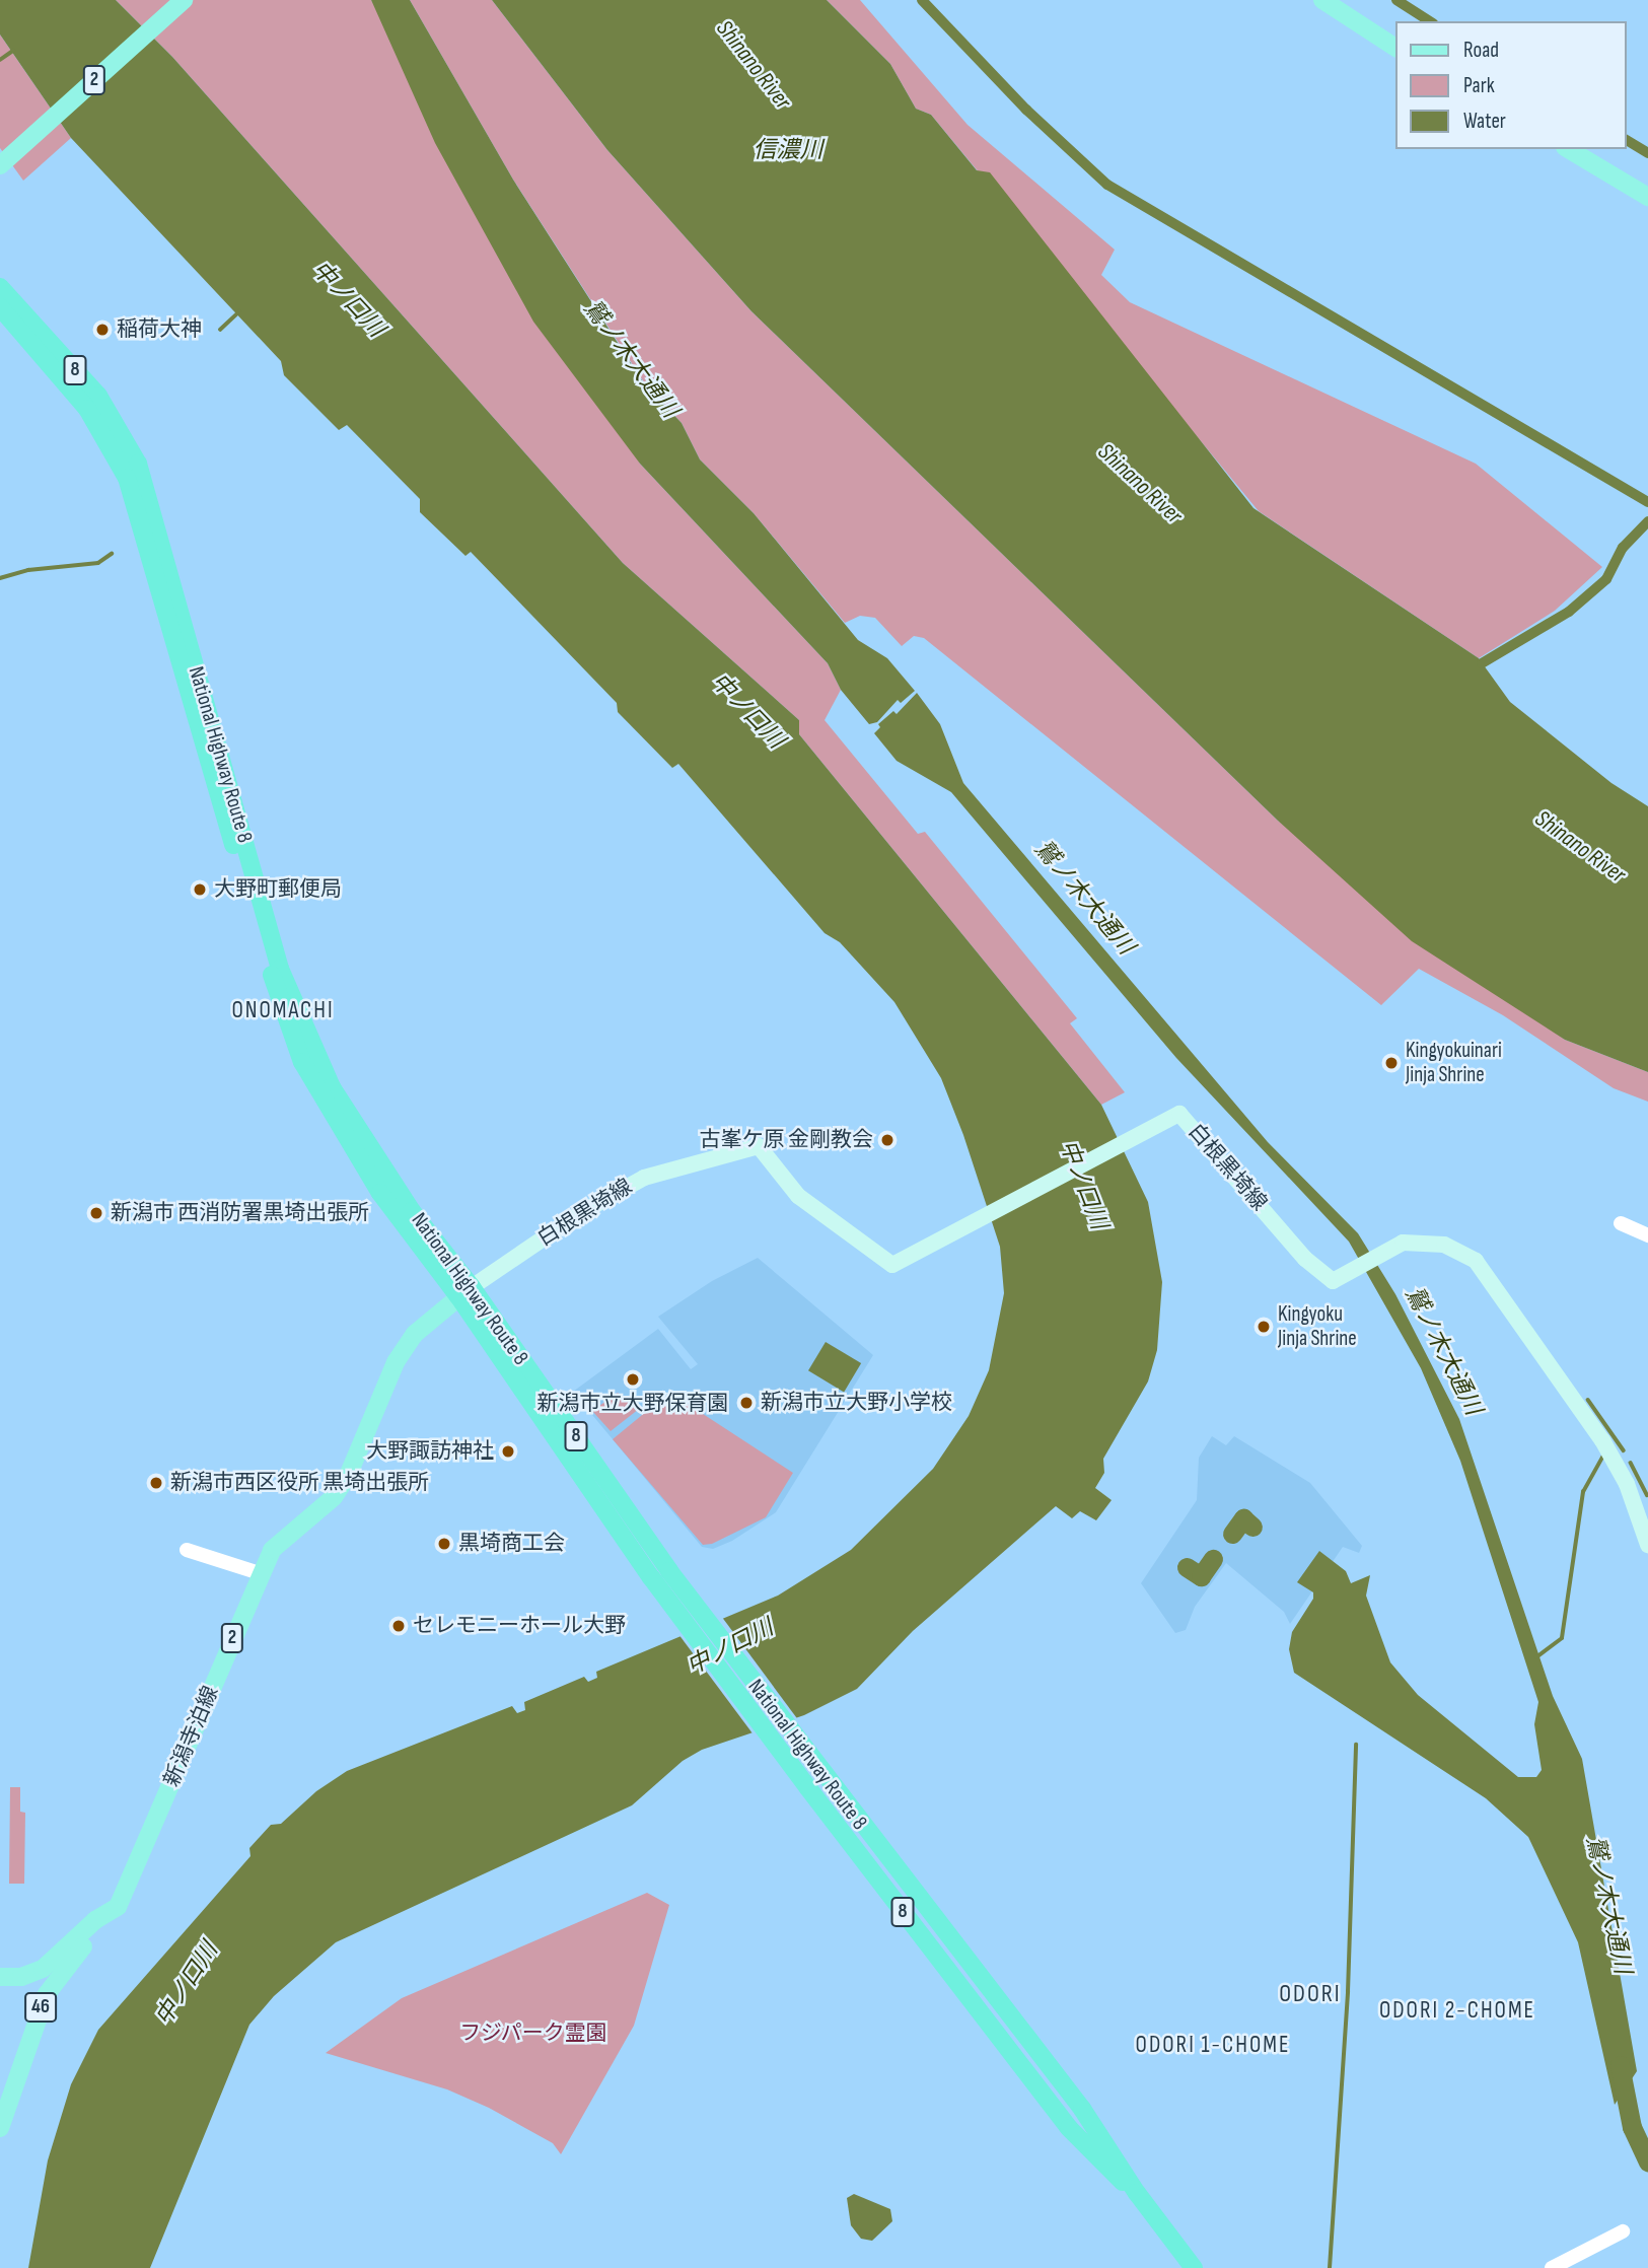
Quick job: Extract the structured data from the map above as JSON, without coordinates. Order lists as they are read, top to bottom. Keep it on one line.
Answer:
{"streets":{"highway":["8","National Highway Route 8"],"main road":["2","白根黒埼線","新潟寺泊線","46"]},"crossings":[["National Highway Route 8","白根黒埼線"],["National Highway Route 8","新潟寺泊線"],["白根黒埼線","新潟寺泊線"],["新潟寺泊線","46"]],"districts":["ONOMACHI","ODORI","ODORI 2-CHOME","ODORI 1-CHOME"],"water":["Shinano River","信濃川","中ノ口川","鷲ノ木大通川"],"parks":["フジパーク霊園"],"places":["稲荷大神","大野町郵便局","Kingyokuinari Jinja Shrine","古峯ケ原 金剛教会","新潟市 西消防署黒埼出張所","Kingyoku Jinja Shrine","新潟市立大野保育園","新潟市立大野小学校","大野諏訪神社","新潟市西区役所 黒埼出張所","黒埼商工会","セレモニーホール大野"],"legend":["Road","Park","Water"]}
